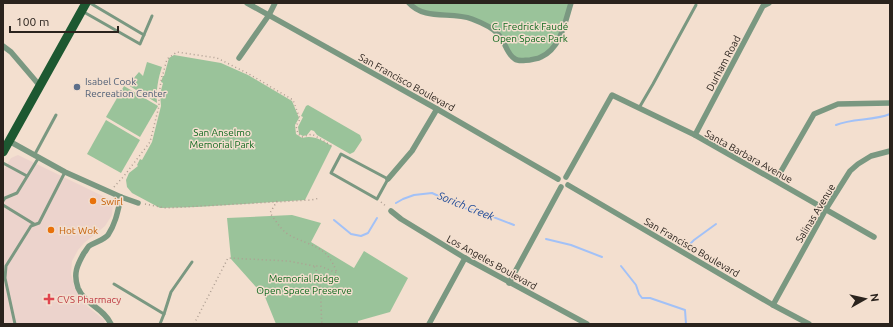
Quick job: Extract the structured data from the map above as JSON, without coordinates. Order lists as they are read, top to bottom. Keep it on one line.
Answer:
{"streets":{"street":["Durham Road","San Francisco Boulevard","Santa Barbara Avenue","Salinas Avenue","Los Angeles Boulevard"]},"crossings":[["Durham Road","Santa Barbara Avenue"],["San Francisco Boulevard","Santa Barbara Avenue"],["San Francisco Boulevard","Salinas Avenue"],["Santa Barbara Avenue","Salinas Avenue"]],"water":["Sorich Creek"],"parks":["C. Fredrick Faudé Open Space Park","San Anselmo Memorial Park","Memorial Ridge Open Space Preserve"],"places":{"other":["Isabel Cook Recreation Center","Swirl","Hot Wok"],"health":["CVS Pharmacy"]},"scale_bar":"100 m","north":"right"}
